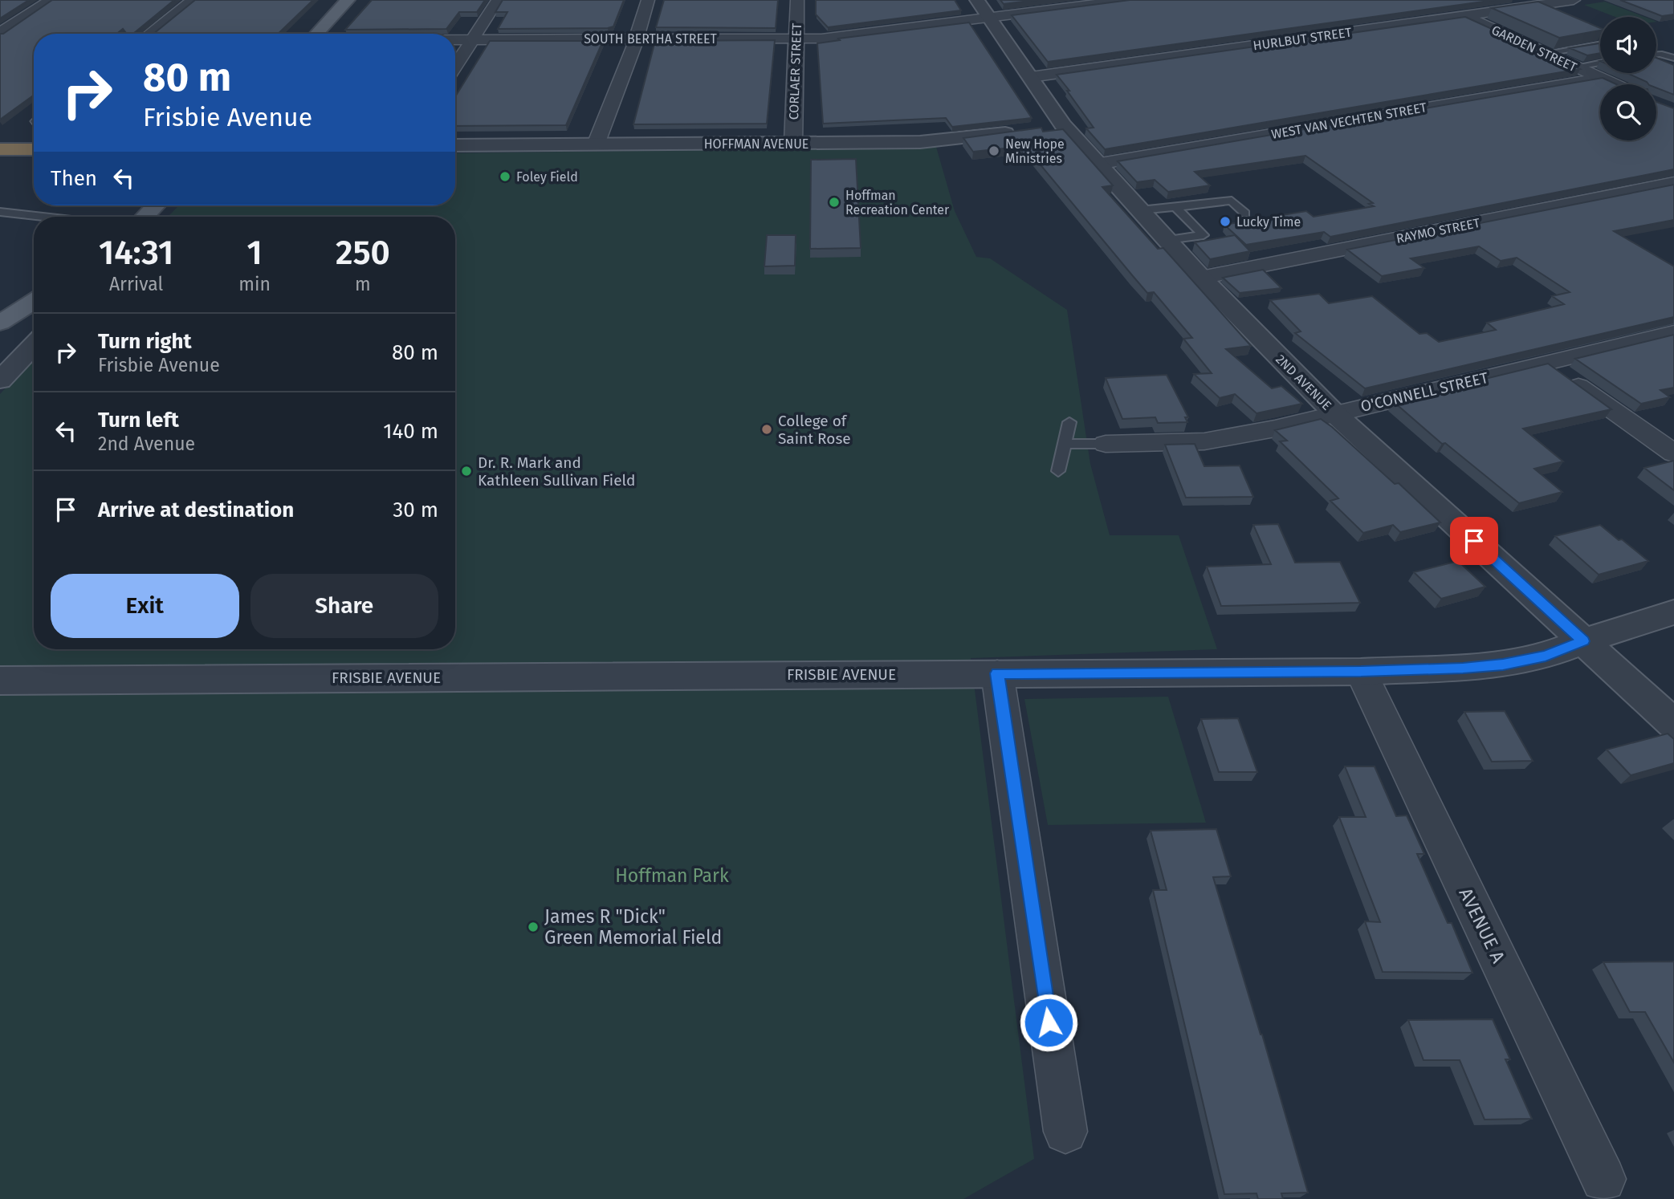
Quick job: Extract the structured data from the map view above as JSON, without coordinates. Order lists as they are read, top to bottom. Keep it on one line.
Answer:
{"streets":{"street":["SOUTH BERTHA STREET","HURLBUT STREET","GARDEN STREET","CORLAER STREET","WEST VAN VECHTEN STREET","HOFFMAN AVENUE","RAYMO STREET","2ND AVENUE","O'CONNELL STREET","FRISBIE AVENUE","AVENUE A"]},"crossings":[["SOUTH BERTHA STREET","CORLAER STREET"],["SOUTH BERTHA STREET","2ND AVENUE"],["HURLBUT STREET","GARDEN STREET"],["HURLBUT STREET","2ND AVENUE"],["GARDEN STREET","WEST VAN VECHTEN STREET"],["CORLAER STREET","HOFFMAN AVENUE"],["WEST VAN VECHTEN STREET","2ND AVENUE"],["RAYMO STREET","2ND AVENUE"],["2ND AVENUE","O'CONNELL STREET"],["2ND AVENUE","FRISBIE AVENUE"],["FRISBIE AVENUE","AVENUE A"]],"parks":["Hoffman Park"],"places":["New Hope Ministries","Foley Field","Hoffman Recreation Center","Lucky Time","College of Saint Rose","Dr. R. Mark and Kathleen Sullivan Field","James R \"Dick\" Green Memorial Field"],"page":{"turn":["80 m","Frisbie Avenue"],"then":"Then","eta":["14:31","Arrival","1","min","250","m"],"list":[{"name":"Turn right","note":"Frisbie Avenue","value":"80 m"},{"name":"Turn left","note":"2nd Avenue","value":"140 m"},{"name":"Arrive at destination","value":"30 m"}],"buttons":["Exit","Share"]}}
